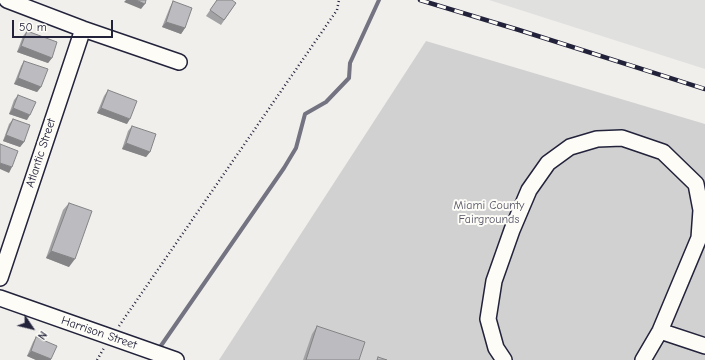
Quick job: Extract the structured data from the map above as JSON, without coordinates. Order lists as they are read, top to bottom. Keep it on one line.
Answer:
{"streets":{"street":["Atlantic Street","Harrison Street"]},"parks":["Miami County Fairgrounds"],"scale_bar":"50 m","north":"bottom right"}
